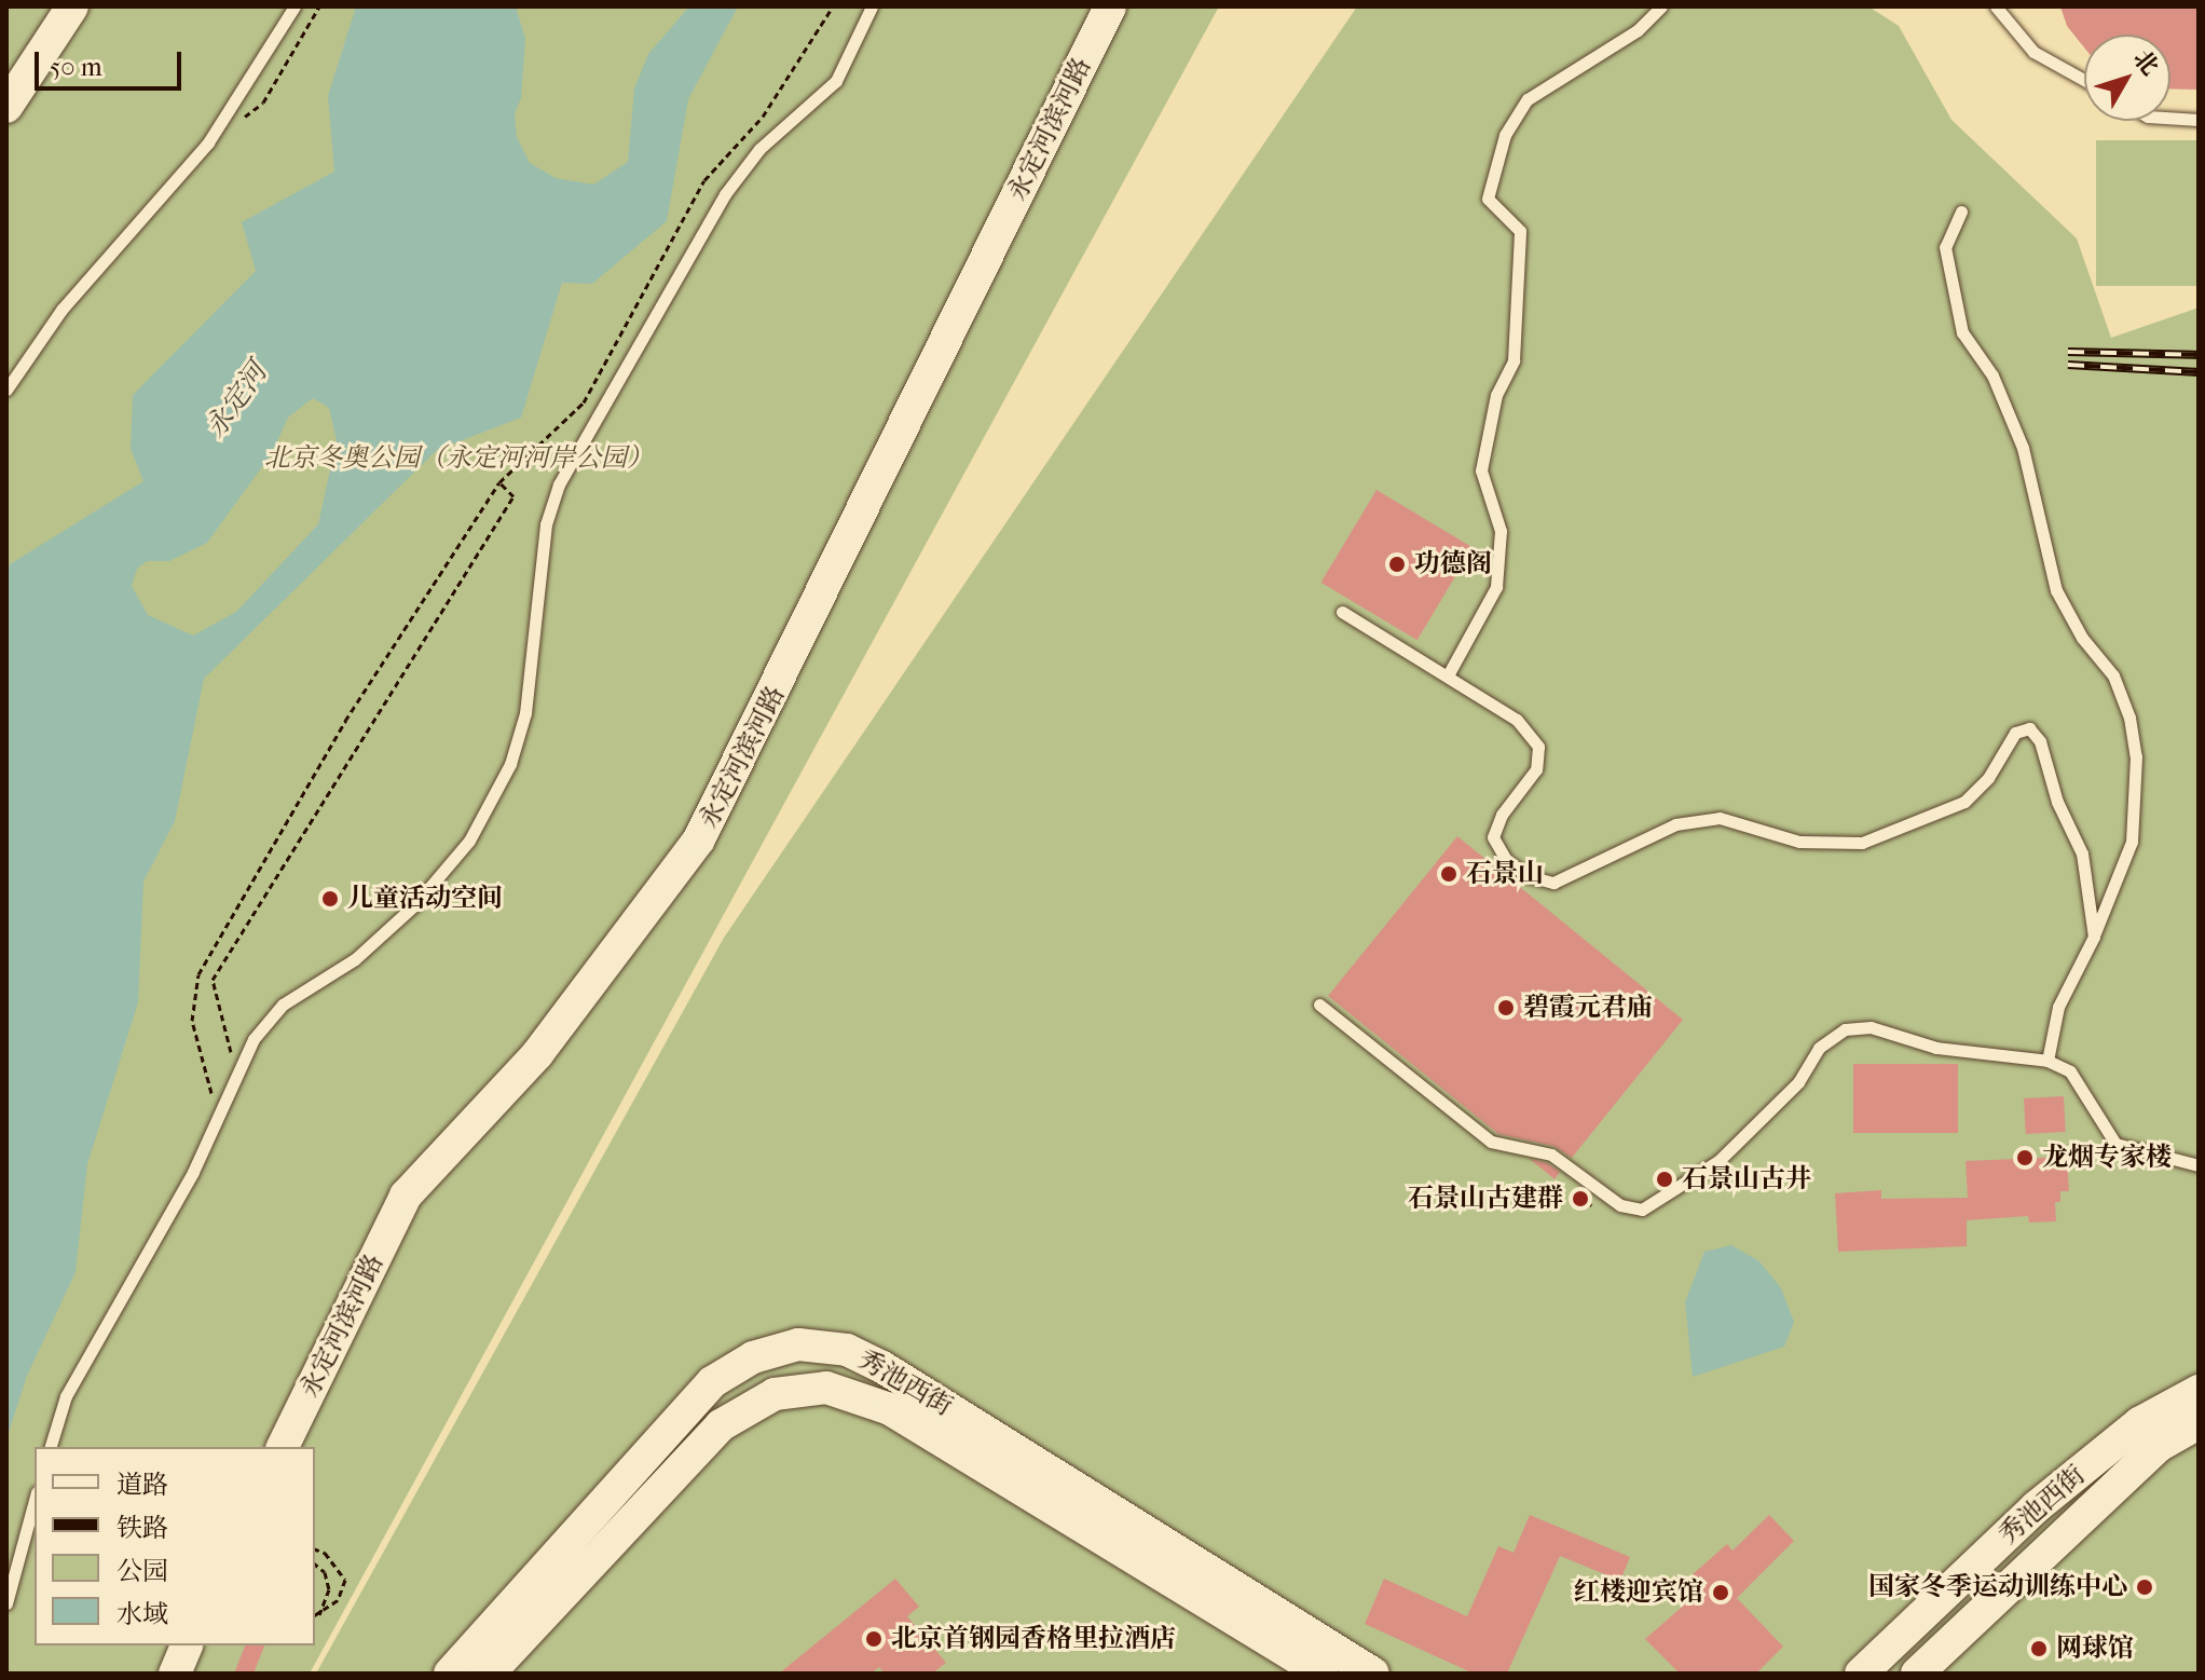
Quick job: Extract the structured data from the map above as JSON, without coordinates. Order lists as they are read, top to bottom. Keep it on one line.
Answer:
{"streets":{"street":["永定河滨河路","秀池西街"]},"water":["永定河"],"parks":["北京冬奥公园（永定河河岸公园）"],"places":["功德阁","石景山","儿童活动空间","碧霞元君庙","龙烟专家楼","石景山古井","石景山古建群","国家冬季运动训练中心","红楼迎宾馆","北京首钢园香格里拉酒店","网球馆"],"legend":["道路","铁路","公园","水域"],"scale_bar":"50 m","north":"top right"}
